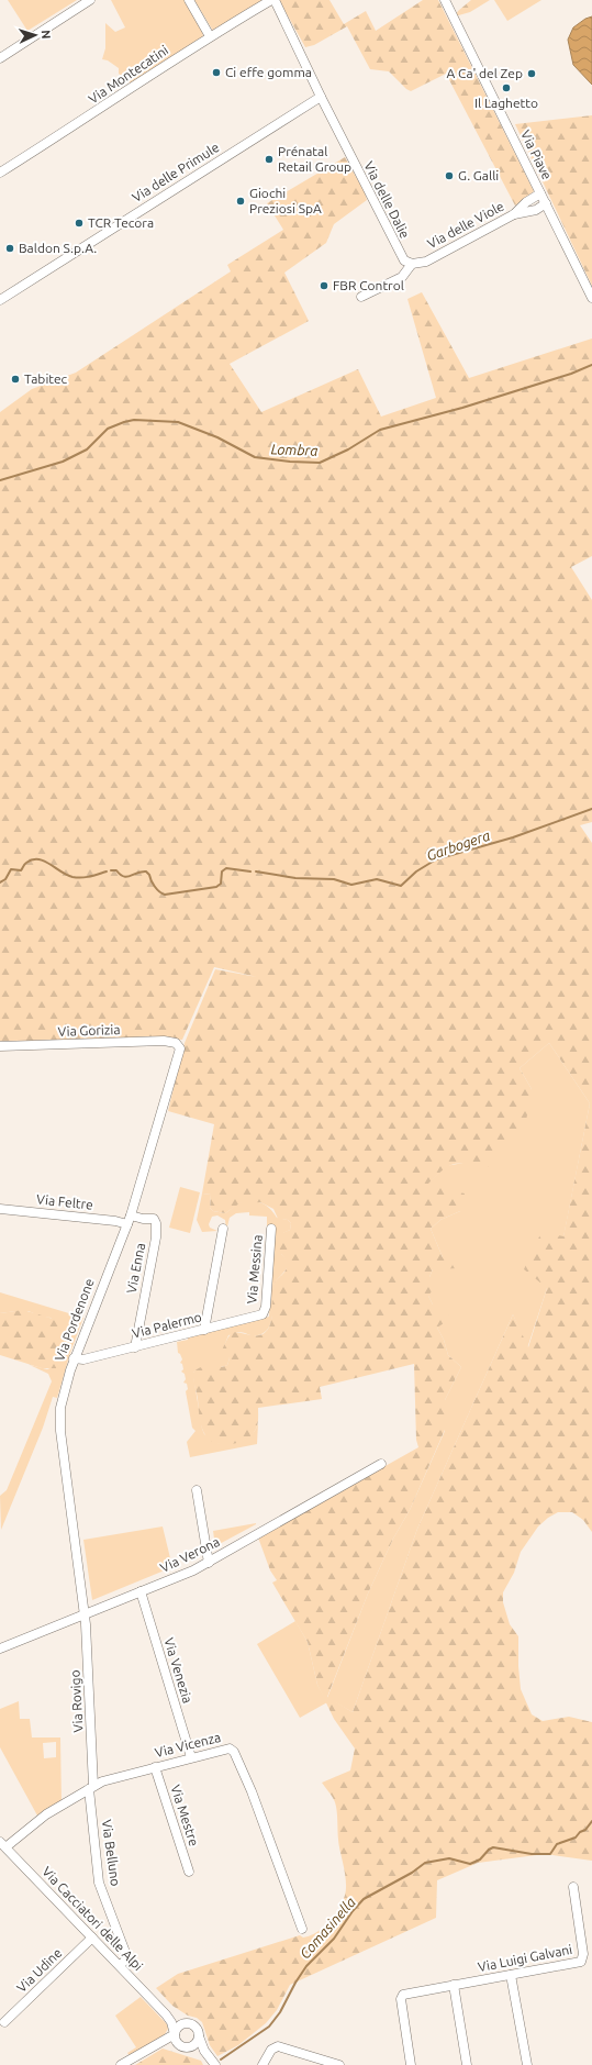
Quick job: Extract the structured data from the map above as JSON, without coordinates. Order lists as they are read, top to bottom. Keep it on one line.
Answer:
{"streets":{"street":["Via Montecatini","Via Piave","Via delle Primule","Via delle Dalie","Via delle Viole","Via Gorizia","Via Feltre","Via Enna","Via Messina","Via Pordenone","Via Palermo","Via Verona","Via Venezia","Via Rovigo","Via Vicenza","Via Mestre","Via Belluno","Via Cacciatori delle Alpi","Via Luigi Galvani","Via Udine"]},"crossings":[["Via Piave","Via delle Viole"],["Via delle Primule","Via delle Dalie"],["Via delle Dalie","Via delle Viole"],["Via Gorizia","Via Pordenone"],["Via Feltre","Via Enna"],["Via Feltre","Via Pordenone"],["Via Enna","Via Pordenone"],["Via Enna","Via Palermo"],["Via Messina","Via Palermo"],["Via Pordenone","Via Palermo"],["Via Pordenone","Via Verona"],["Via Pordenone","Via Rovigo"],["Via Verona","Via Venezia"],["Via Verona","Via Rovigo"],["Via Venezia","Via Vicenza"],["Via Rovigo","Via Vicenza"],["Via Rovigo","Via Belluno"],["Via Vicenza","Via Mestre"],["Via Vicenza","Via Belluno"],["Via Vicenza","Via Cacciatori delle Alpi"],["Via Belluno","Via Cacciatori delle Alpi"],["Via Cacciatori delle Alpi","Via Udine"]],"water":["Lombra","Garbogera","Comasinella"],"places":["Ci effe gomma","A Ca' del Zep","Il Laghetto","Prénatal Retail Group","G. Galli","Giochi Preziosi SpA","TCR Tecora","Baldon S.p.A.","FBR Control","Tabitec"],"north":"right"}
